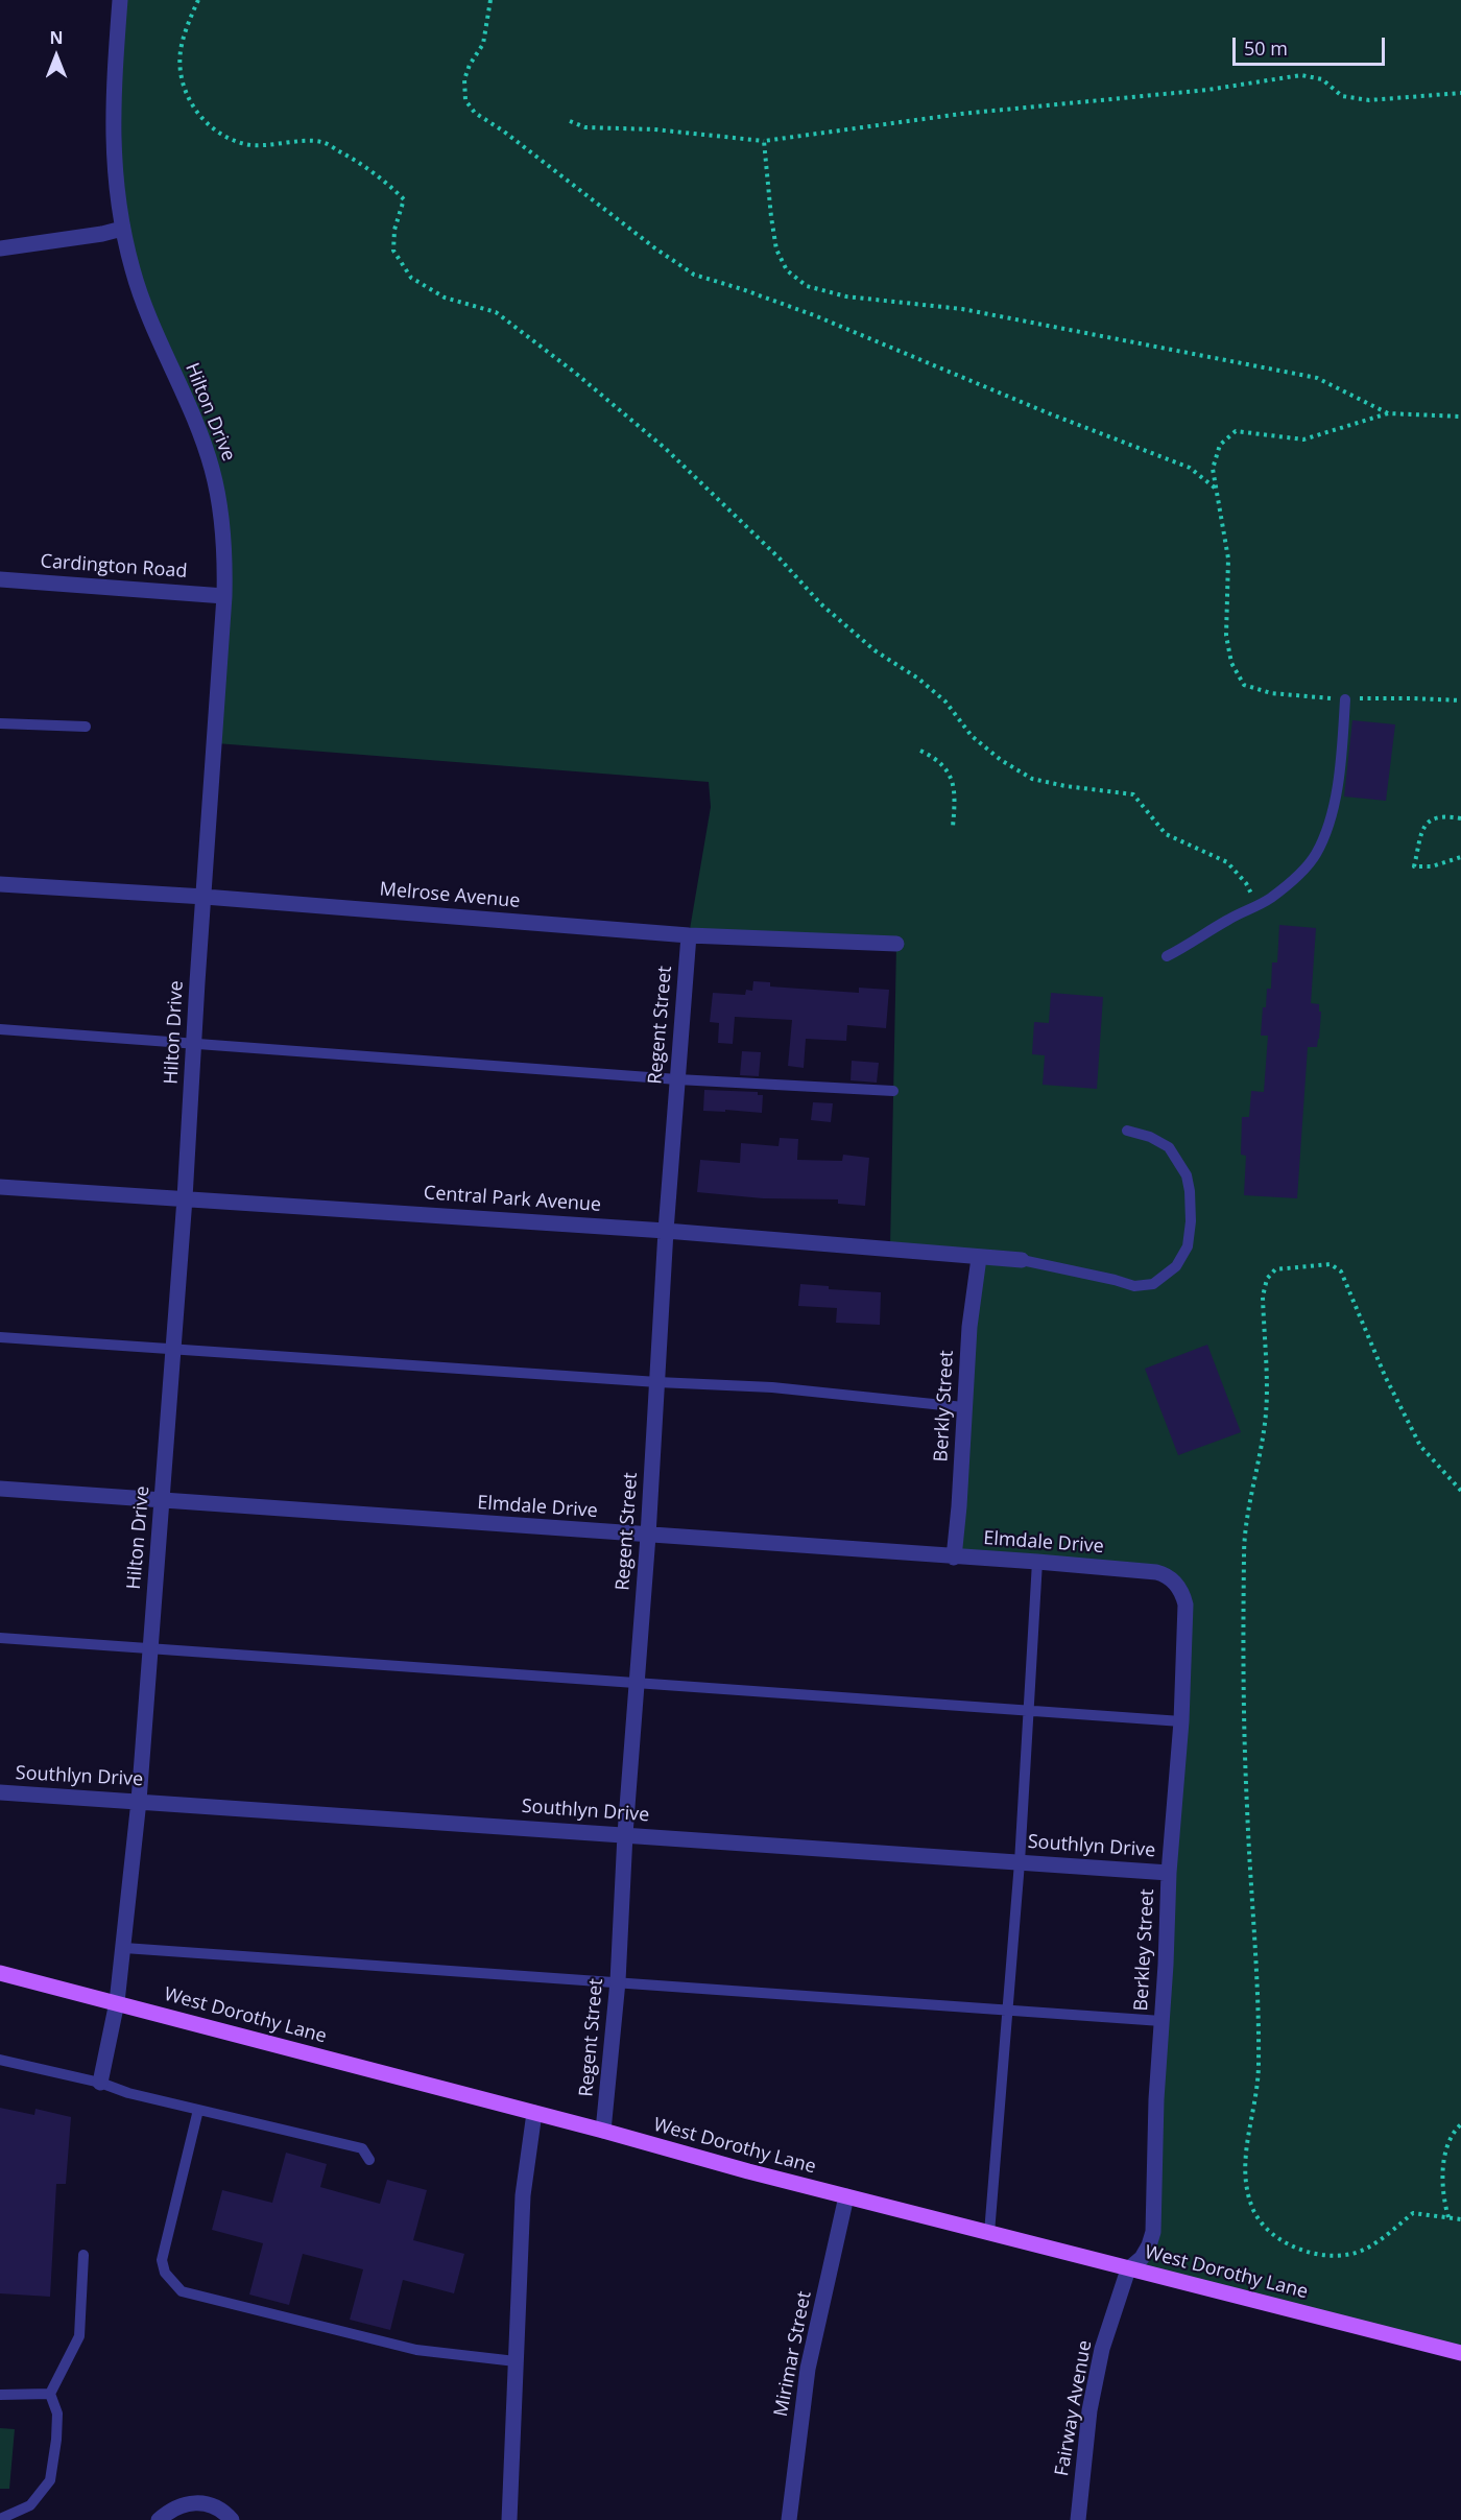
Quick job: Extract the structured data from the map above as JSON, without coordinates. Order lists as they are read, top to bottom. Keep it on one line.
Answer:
{"streets":{"main road":["West Dorothy Lane"],"street":["Hilton Drive","Cardington Road","Melrose Avenue","Regent Street","Central Park Avenue","Berkly Street","Elmdale Drive","Southlyn Drive","Berkley Street","Mirimar Street","Fairway Avenue"]},"crossings":[["Hilton Drive","Cardington Road"],["Hilton Drive","Melrose Avenue"],["Hilton Drive","Central Park Avenue"],["Hilton Drive","Elmdale Drive"],["Hilton Drive","Southlyn Drive"],["Hilton Drive","West Dorothy Lane"],["Melrose Avenue","Regent Street"],["Regent Street","Central Park Avenue"],["Regent Street","Elmdale Drive"],["Regent Street","Southlyn Drive"],["Regent Street","West Dorothy Lane"],["Central Park Avenue","Berkly Street"],["Berkly Street","Elmdale Drive"],["Elmdale Drive","Berkley Street"],["Southlyn Drive","Berkley Street"],["Berkley Street","West Dorothy Lane"],["Berkley Street","Fairway Avenue"],["West Dorothy Lane","Mirimar Street"],["West Dorothy Lane","Fairway Avenue"]],"scale_bar":"50 m","north":"top"}
